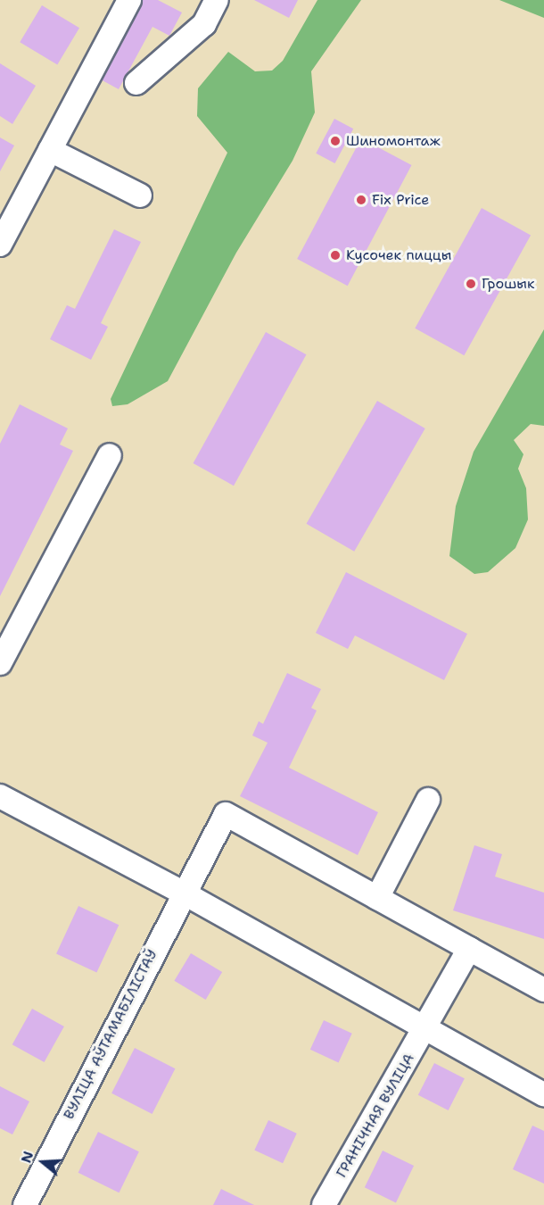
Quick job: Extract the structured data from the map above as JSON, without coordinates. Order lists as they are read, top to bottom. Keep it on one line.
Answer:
{"streets":{"street":["ВУЛІЦА АЎТАМАБІЛІСТАЎ","ГРАНІЧНАЯ ВУЛІЦА"]},"places":["Шиномонтаж","Fix Price","Кусочек пиццы","Грошык"],"north":"left"}
